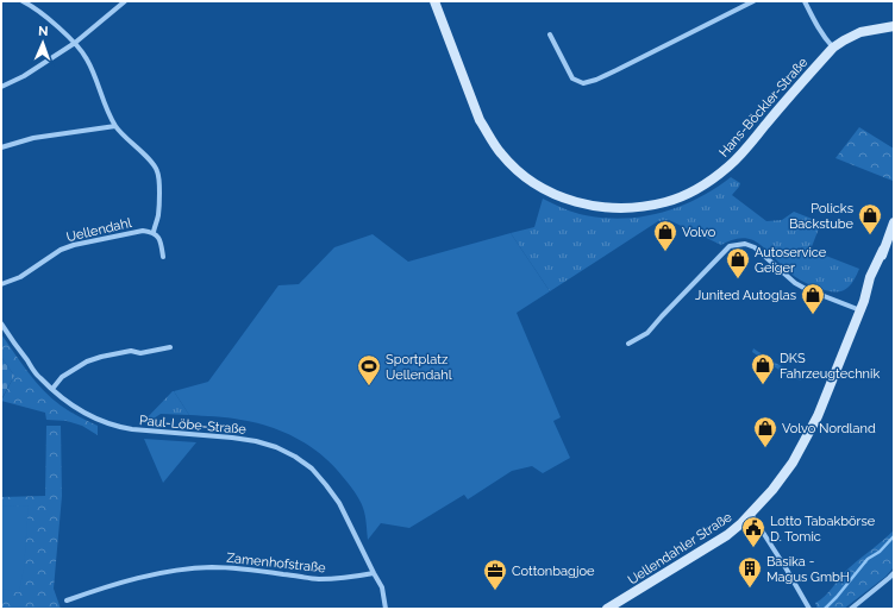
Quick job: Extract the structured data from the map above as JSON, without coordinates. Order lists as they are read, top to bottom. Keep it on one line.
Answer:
{"streets":{"street":["Hans-Böckler-Straße","Uellendahl","Paul-Löbe-Straße","Uellendahler Straße","Zamenhofstraße"]},"crossings":[["Paul-Löbe-Straße","Zamenhofstraße"]],"places":{"shop":["Policks Backstube","Volvo","Autoservice Geiger","Junited Autoglas","DKS Fahrzeugtechnik","Volvo Nordland"],"sports":["Sportplatz Uellendahl"],"public building":["Lotto Tabakbörse D. Tomic"],"building":["Basika - Magus GmbH"],"office":["Cottonbagjoe"]},"north":"top"}
